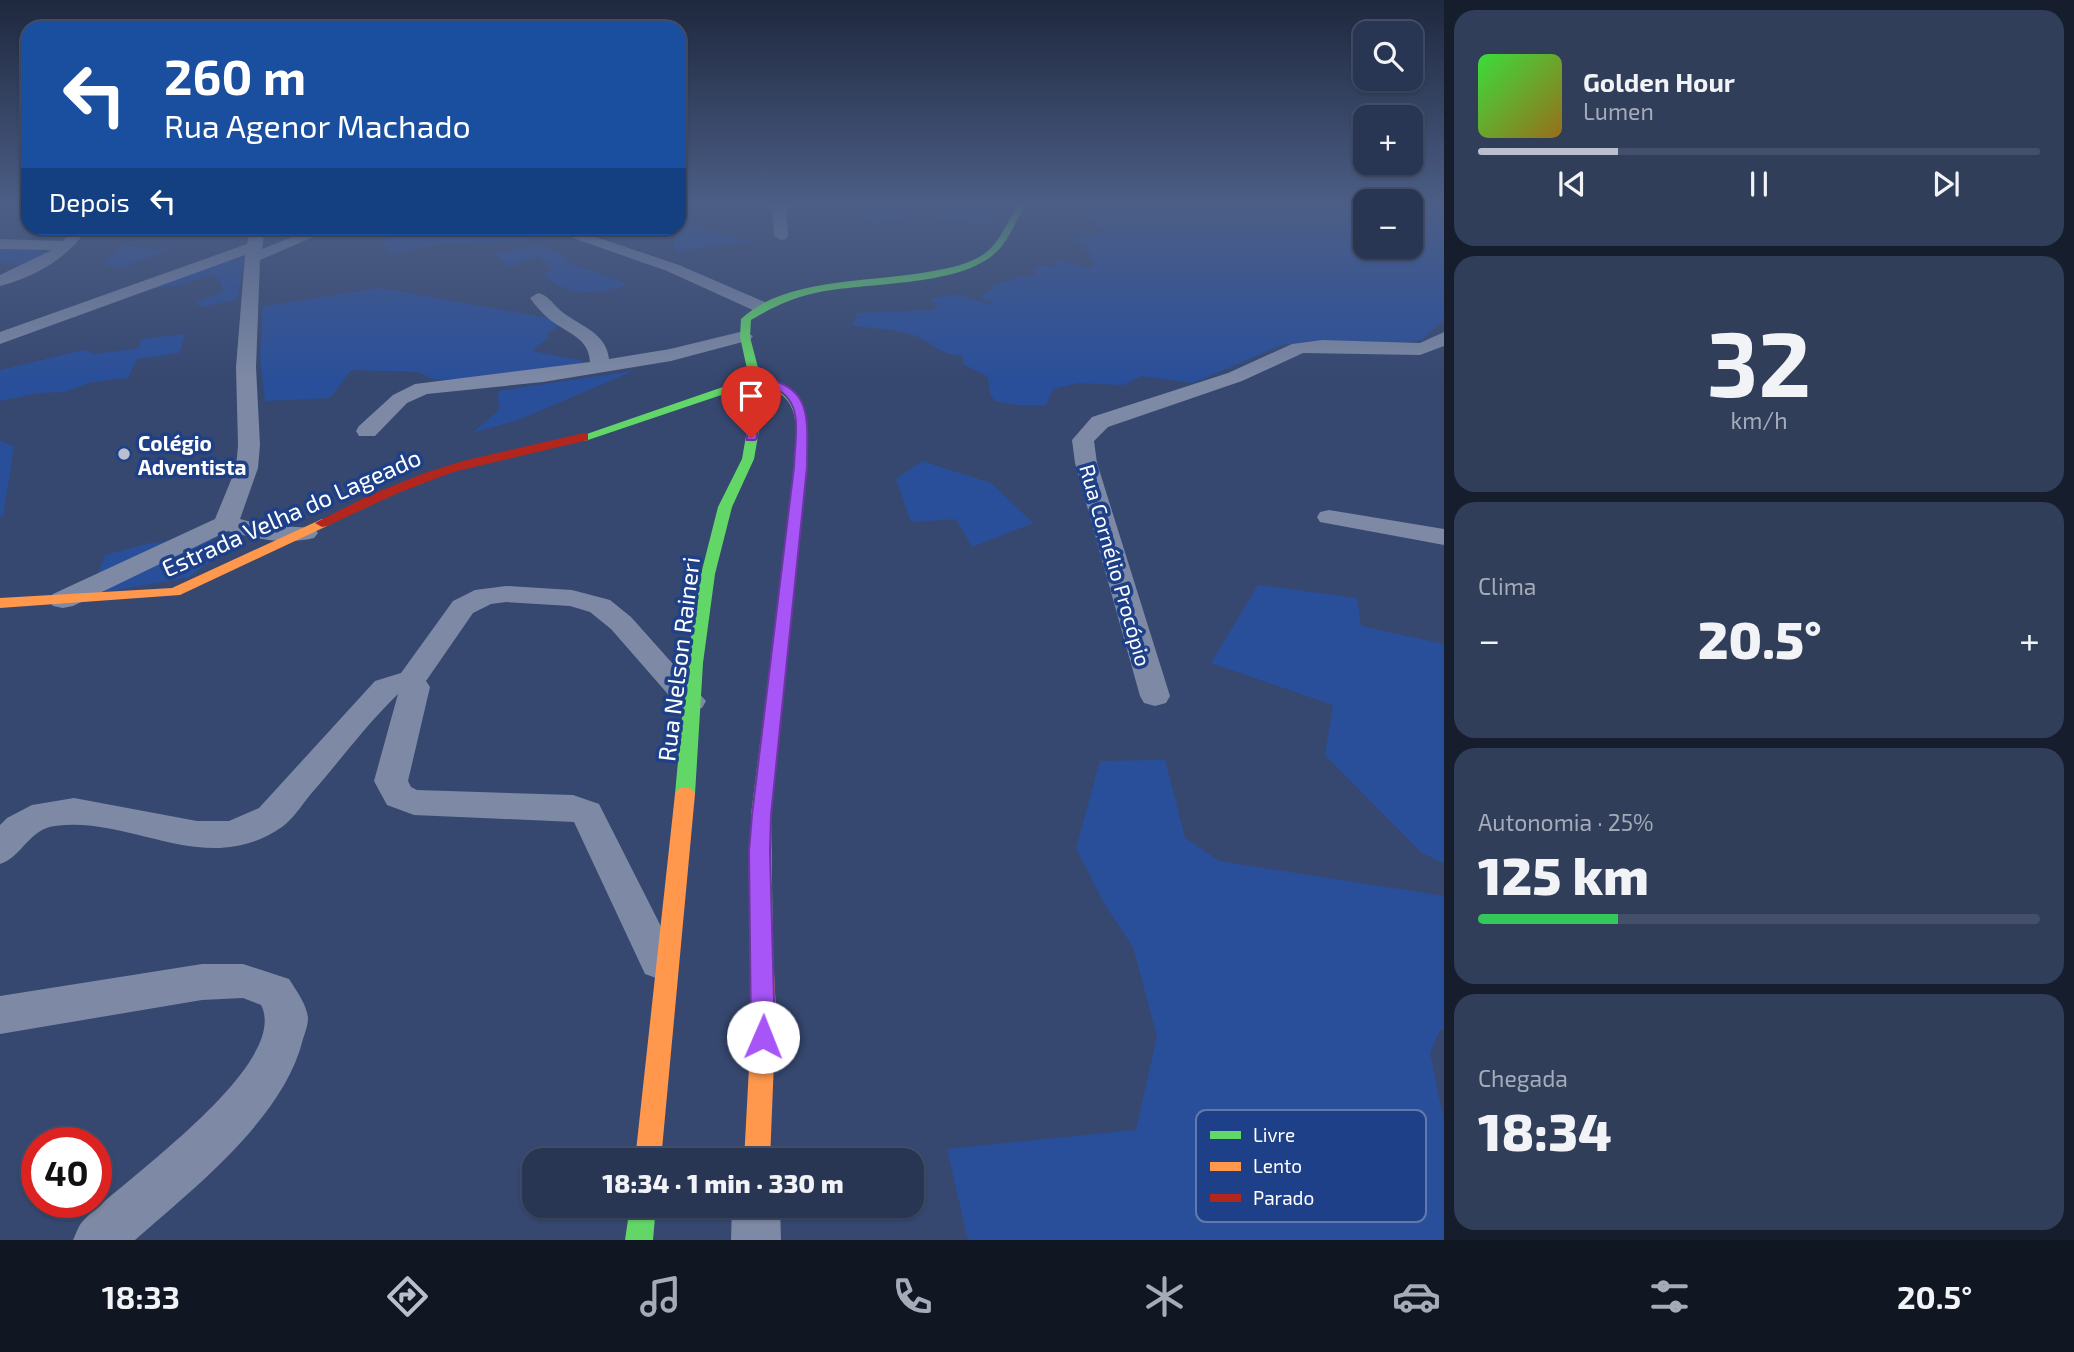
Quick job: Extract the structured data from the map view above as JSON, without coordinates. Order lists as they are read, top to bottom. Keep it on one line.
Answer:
{"streets":{"main road":["Estrada Velha do Lageado","Rua Nelson Raineri"],"street":["Rua Cornélio Procópio"]},"crossings":[["Estrada Velha do Lageado","Rua Nelson Raineri"]],"places":["Colégio Adventista"],"legend":["Livre","Lento","Parado"],"page":{"map_buttons":["+","−"],"turn":["260 m","Rua Agenor Machado"],"song":["Golden Hour","Lumen"],"then":"Depois","tile":[["32","km/h"],"Clima",["Autonomia · 25%","125 km"],["Chegada","18:34"]],"heat":["−","20.5°","+"],"limit":"40","trip":"18:34 · 1 min · 330 m","tabs":["18:33","20.5°"]}}
